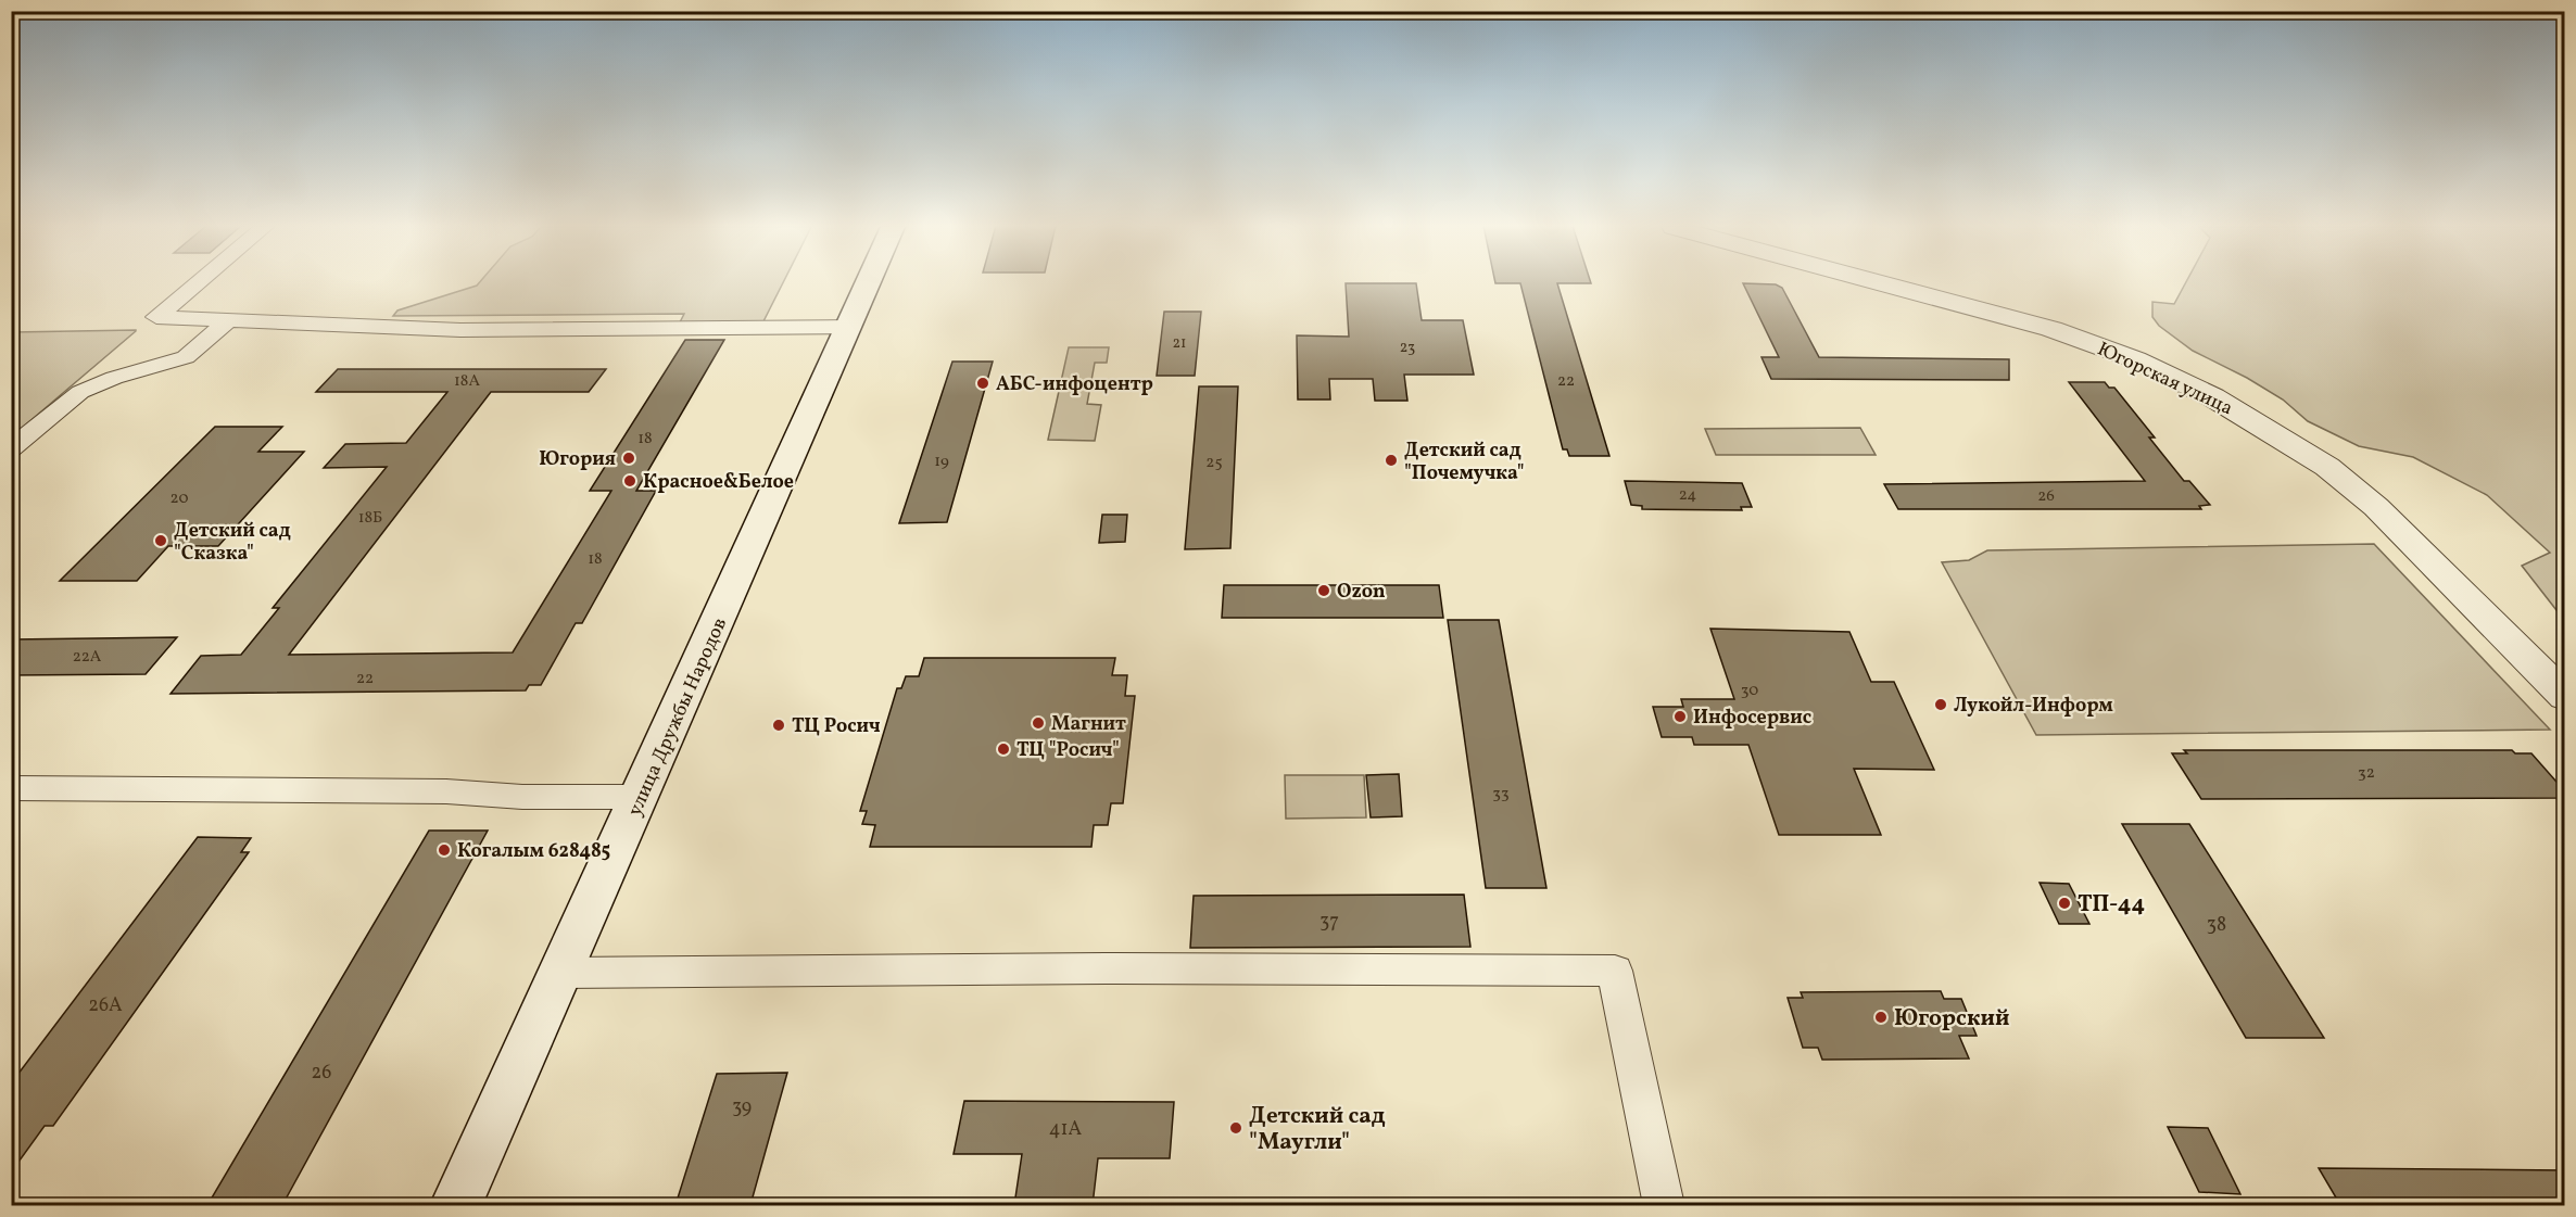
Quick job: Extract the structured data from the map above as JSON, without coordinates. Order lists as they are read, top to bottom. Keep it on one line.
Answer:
{"streets":{"main road":["улица Дружбы Народов"],"street":["Югорская улица"]},"places":["АБС-инфоцентр","Югория","Детский сад \"Почемучка\"","Красное&Белое","Детский сад \"Сказка\"","Ozon","Лукойл-Информ","Инфосервис","Магнит","ТЦ Росич","ТЦ \"Росич\"","Когалым 628485","ТП-44","Югорский","Детский сад \"Маугли\""],"house_numbers":["21","23","18А","22","18","19","25","24","26","20","18Б","18","22А","22","30","32","33","37","38","26А","26","39","41А"]}
